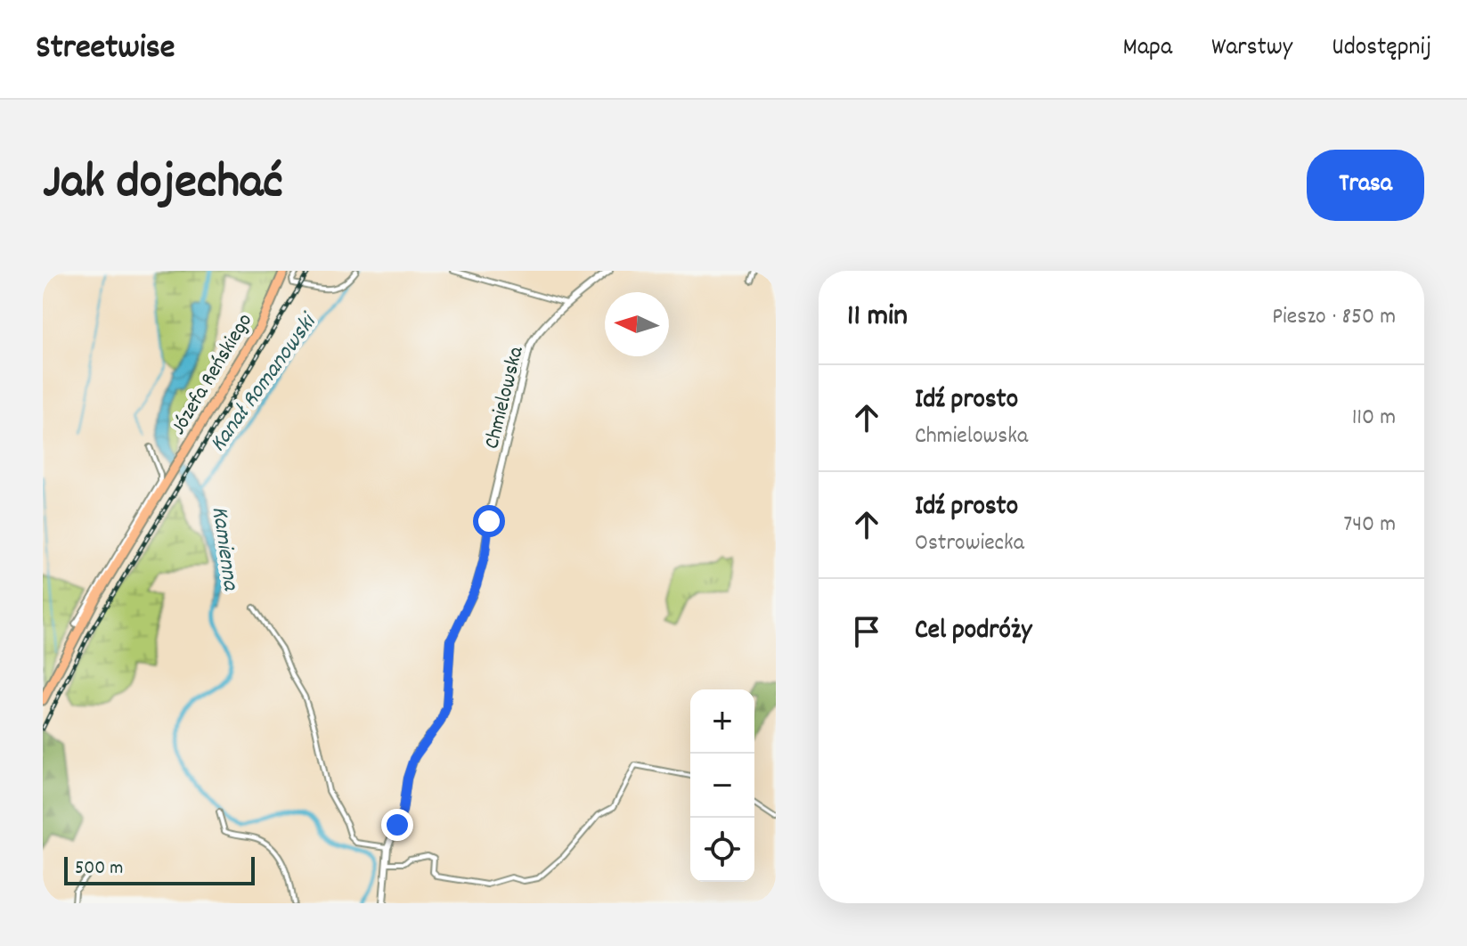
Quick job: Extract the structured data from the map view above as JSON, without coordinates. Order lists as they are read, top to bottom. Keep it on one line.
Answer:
{"streets":{"main road":["Józefa Reńskiego"],"street":["Chmielowska"]},"water":["Kanał Romanowski","Kamienna"],"scale_bar":"500 m","north":"left","page":{"header":"Streetwise","nav":["Mapa","Warstwy","Udostępnij"],"title":"Jak dojechać","buttons":"Trasa","heading":["11 min","Pieszo · 850 m"],"list":[["Idź prosto","Chmielowska","110 m"],["Idź prosto","Ostrowiecka","740 m"],"Cel podróży"],"map_buttons":["+","−"],"scale":"500 m"}}
